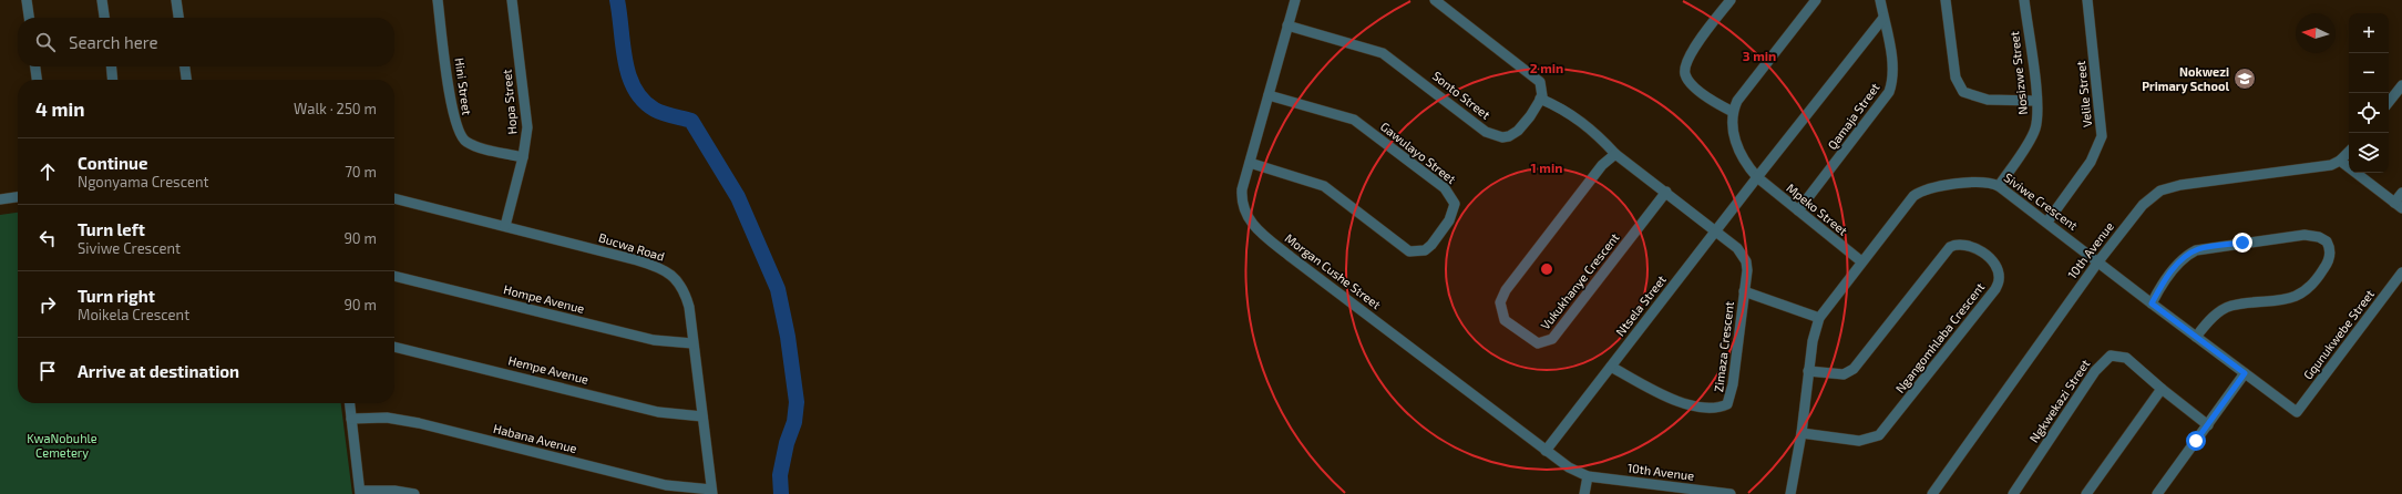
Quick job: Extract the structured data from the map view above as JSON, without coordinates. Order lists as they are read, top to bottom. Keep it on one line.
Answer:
{"streets":{"street":["Nosizwe Street","Hini Street","Velile Street","Sonto Street","Hopa Street","Qamaja Street","Gawulayo Street","Siviwe Crescent","Mpeko Street","Bucwa Road","10th Avenue","Morgan Cushe Street","Vukukhanye Crescent","Hompe Avenue","Ntsela Street","Gqunukwebe Street","Ngangomhlaba Crescent","Zimaza Crescent","Hempe Avenue","Ngkwekazi Street","Habana Avenue"]},"crossings":[["Nosizwe Street","Siviwe Crescent"],["Hini Street","Hopa Street"],["Velile Street","Siviwe Crescent"],["Sonto Street","Morgan Cushe Street"],["Hopa Street","Bucwa Road"],["Qamaja Street","Mpeko Street"],["Qamaja Street","Ntsela Street"],["Gawulayo Street","Morgan Cushe Street"],["Siviwe Crescent","Mpeko Street"],["Siviwe Crescent","10th Avenue"],["Siviwe Crescent","Gqunukwebe Street"],["Siviwe Crescent","Ngangomhlaba Crescent"],["Mpeko Street","Ntsela Street"],["Bucwa Road","Hompe Avenue"],["Bucwa Road","Hempe Avenue"],["Bucwa Road","Habana Avenue"],["10th Avenue","Morgan Cushe Street"],["Morgan Cushe Street","Ntsela Street"],["Ntsela Street","Zimaza Crescent"]],"parks":["KwaNobuhle Cemetery"],"places":{"school or university":["Nokwezi Primary School"]},"north":"left","page":{"map_buttons":["+","−"],"search":"Search here","heading":["4 min","Walk · 250 m"],"list":[["Continue","Ngonyama Crescent","70 m"],["Turn left","Siviwe Crescent","90 m"],["Turn right","Moikela Crescent","90 m"],"Arrive at destination"]},"rings":["3 min","2 min","1 min"]}
